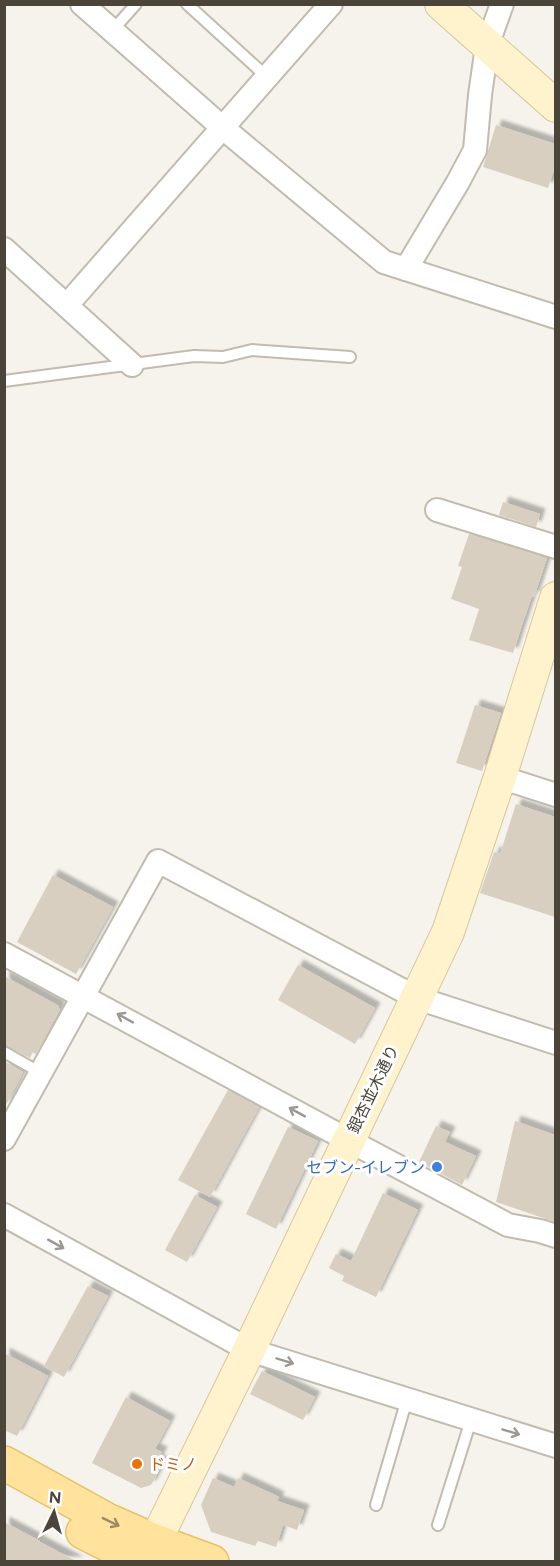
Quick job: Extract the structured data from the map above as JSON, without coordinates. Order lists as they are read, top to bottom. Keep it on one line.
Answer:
{"streets":{"street":["銀杏並木通り"]},"places":["セブン-イレブン","ドミノ"],"north":"top"}
